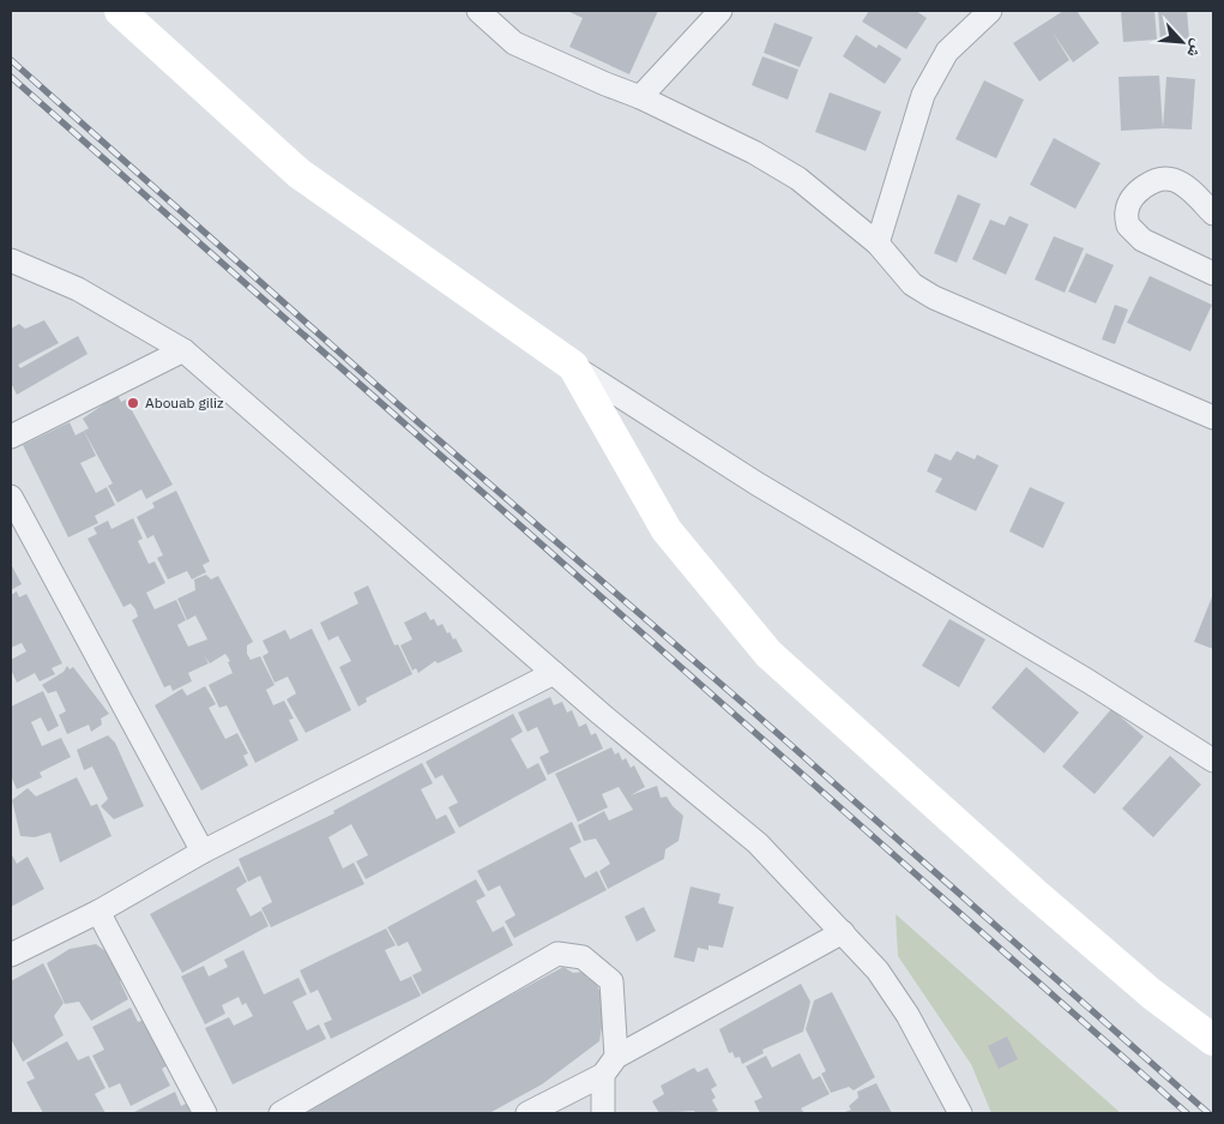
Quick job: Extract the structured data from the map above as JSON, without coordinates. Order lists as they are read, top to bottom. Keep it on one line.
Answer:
{"places":["Abouab giliz"],"north":"bottom right"}
